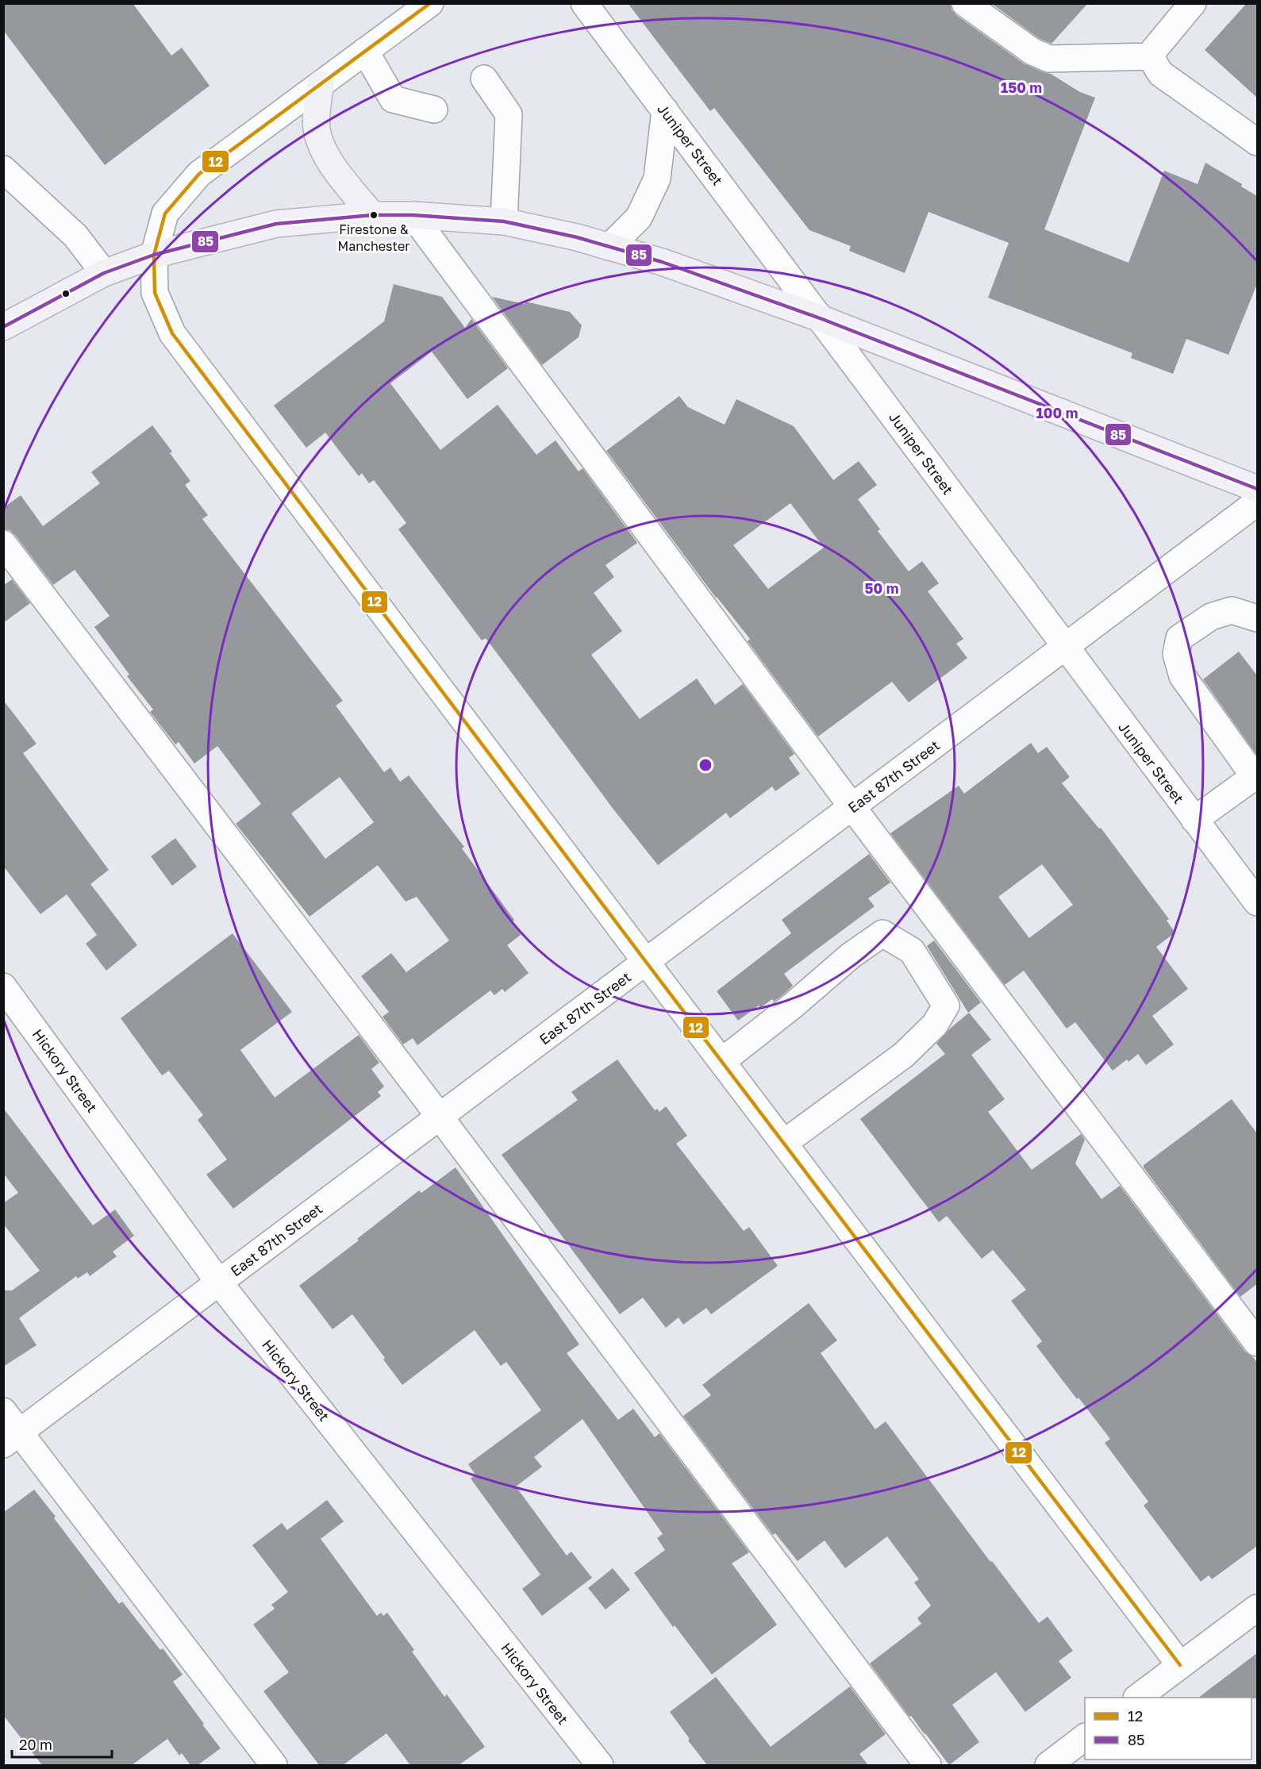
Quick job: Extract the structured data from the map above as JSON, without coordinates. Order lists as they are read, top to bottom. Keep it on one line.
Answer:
{"streets":{"street":["Juniper Street","East 87th Street","Hickory Street"]},"crossings":[["Juniper Street","East 87th Street"],["East 87th Street","Hickory Street"]],"places":["Firestone & Manchester"],"lines":["transit line 12","transit line 85"],"legend":["12","85"],"scale_bar":"20 m","rings":["150 m","100 m","50 m"]}
